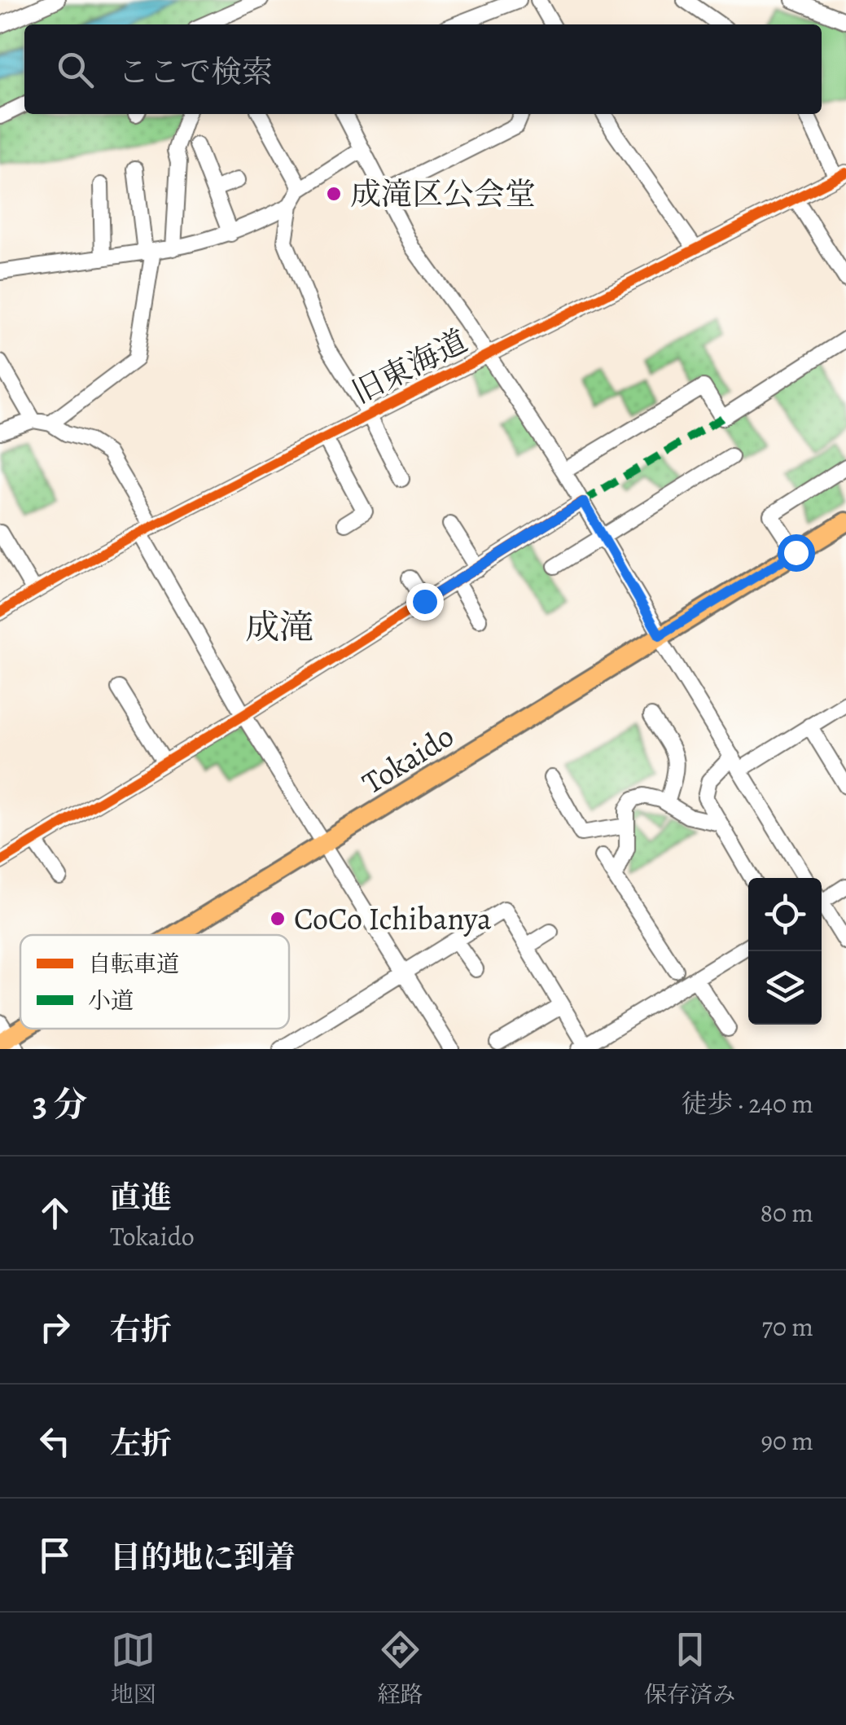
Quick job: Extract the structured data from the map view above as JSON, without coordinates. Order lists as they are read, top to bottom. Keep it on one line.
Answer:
{"streets":{"main road":["Tokaido"],"street":["旧東海道"]},"districts":["成滝"],"places":["成滝区公会堂","CoCo Ichibanya"],"legend":["自転車道","小道"],"page":{"search":"ここで検索","heading":["3 分","徒歩 · 240 m"],"list":[["直進","Tokaido","80 m"],["右折","70 m"],["左折","90 m"],"目的地に到着"],"nav":["地図","経路","保存済み"]}}
